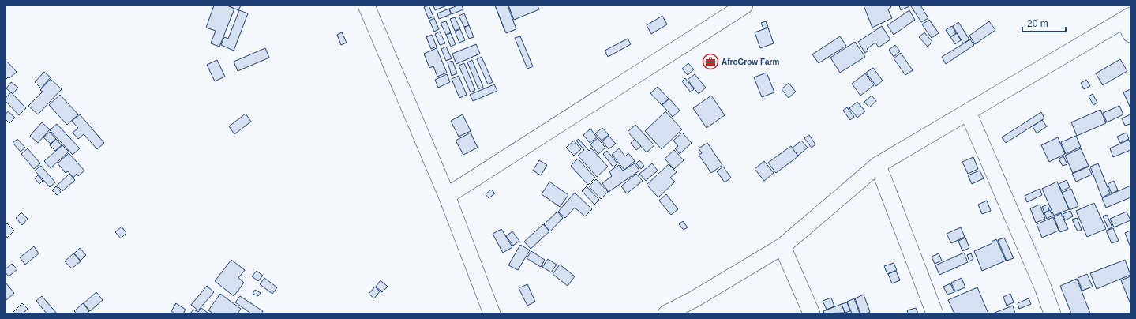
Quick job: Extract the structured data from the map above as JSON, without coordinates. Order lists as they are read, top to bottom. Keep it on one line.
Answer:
{"places":{"office":["AfroGrow Farm"]},"scale_bar":"20 m"}
